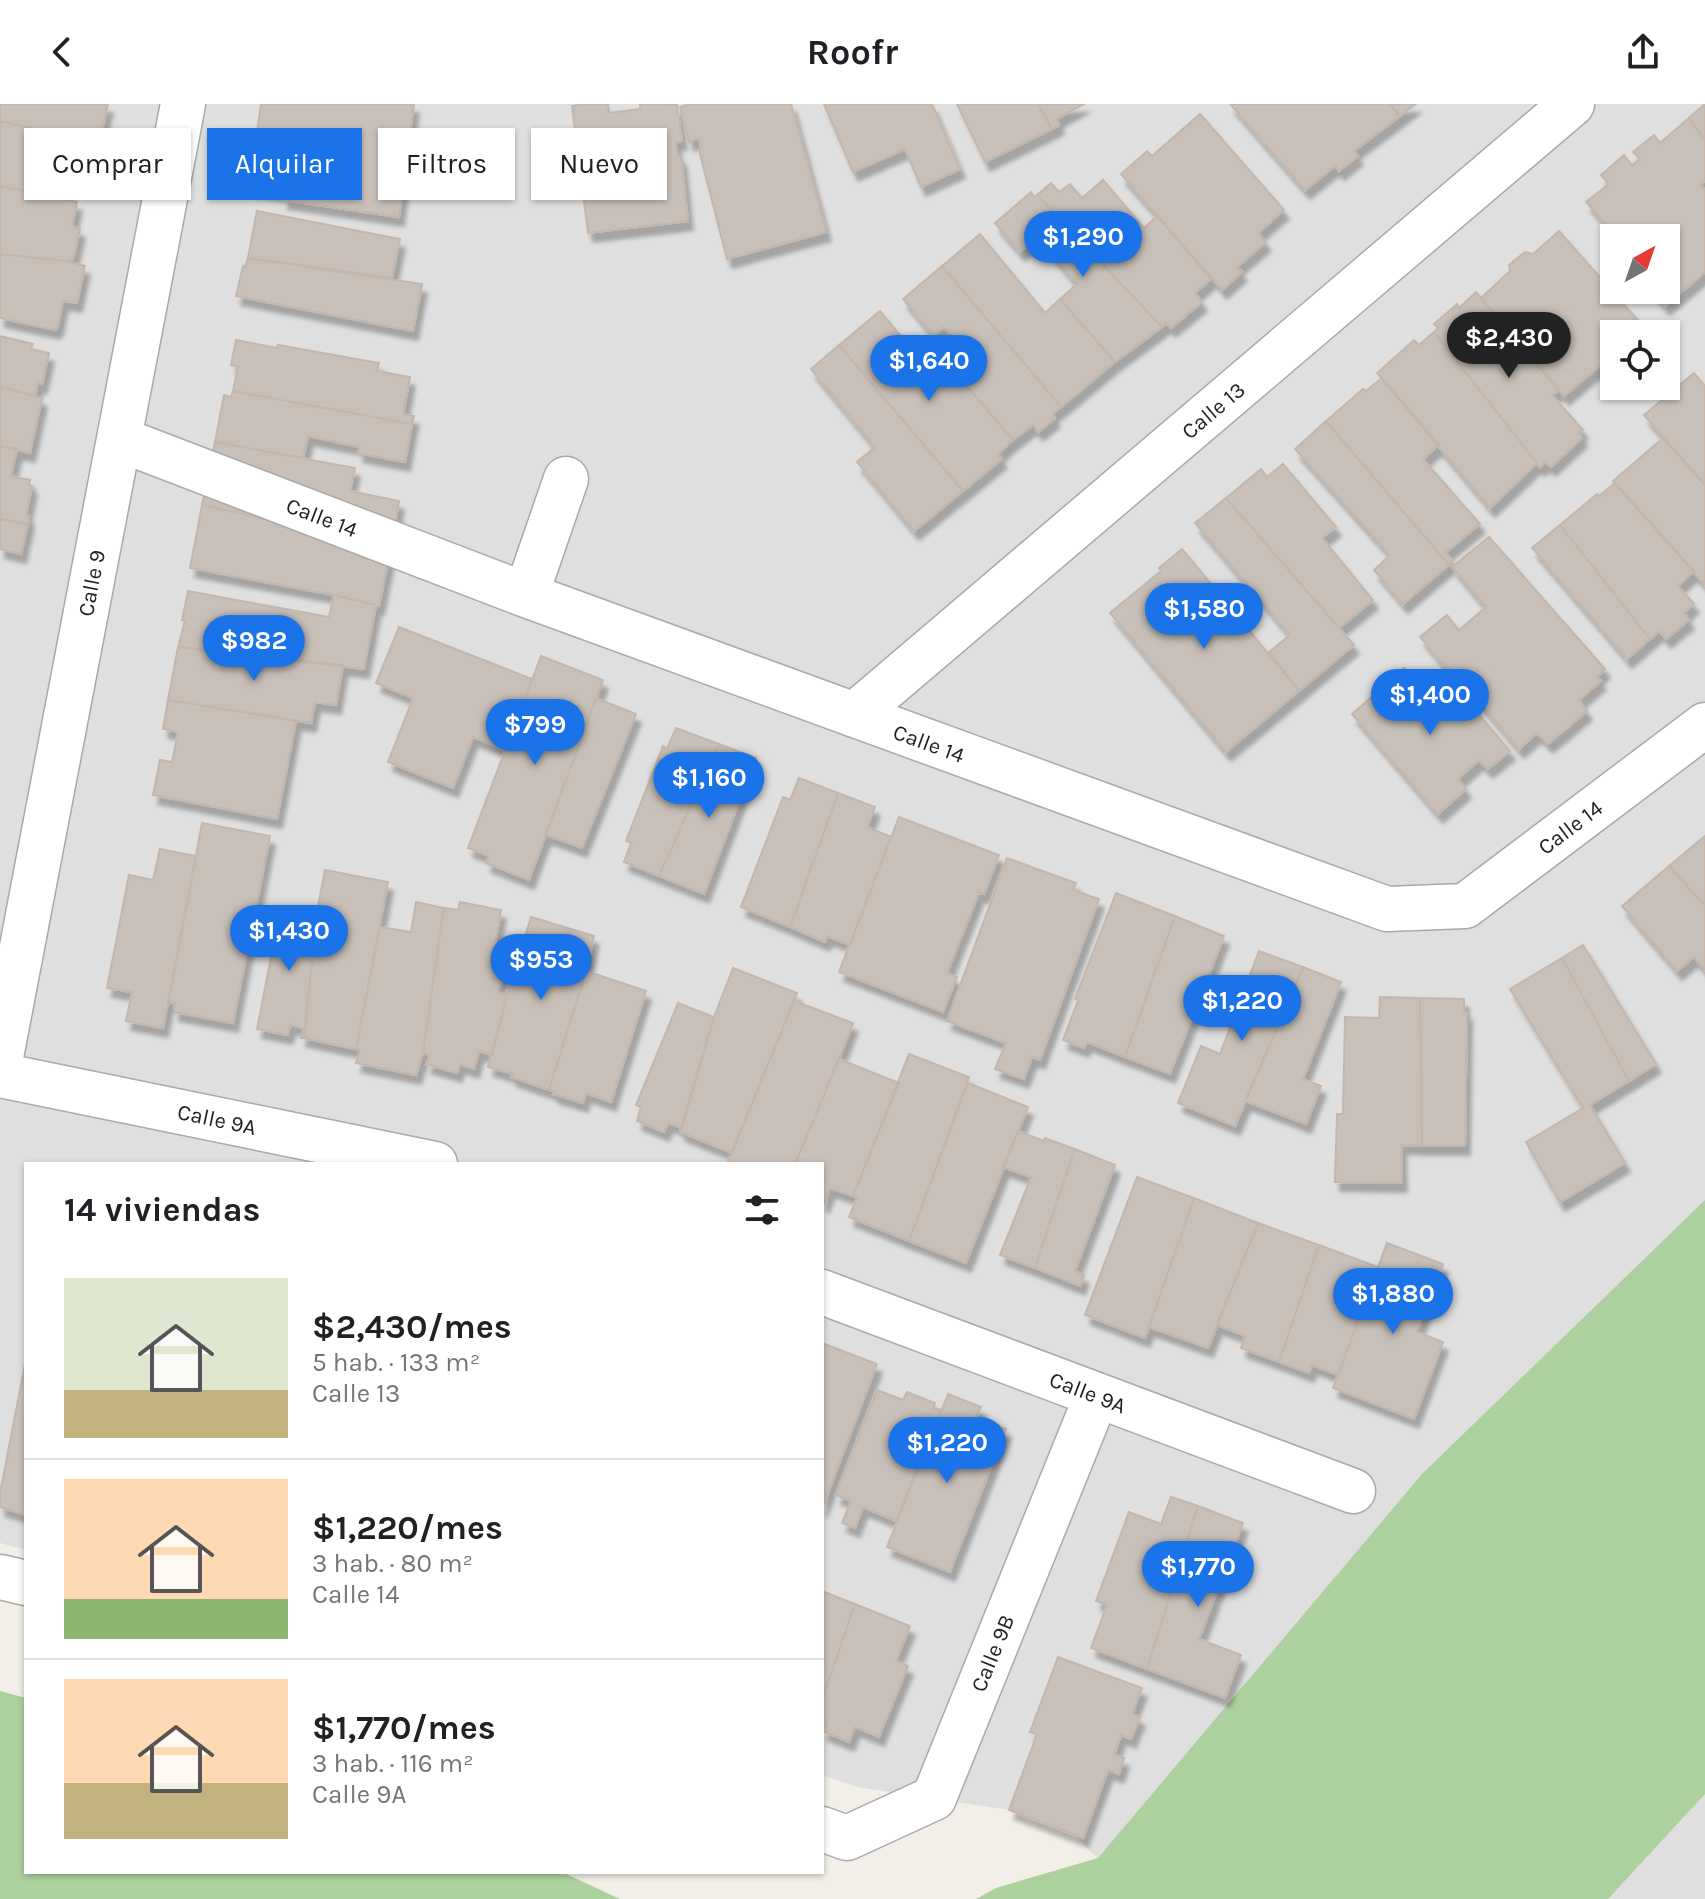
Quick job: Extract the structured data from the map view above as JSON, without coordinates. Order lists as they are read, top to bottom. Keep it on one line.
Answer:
{"streets":{"street":["Calle 13","Calle 14","Calle 9","Calle 9A","Calle 9B"]},"crossings":[["Calle 13","Calle 14"],["Calle 14","Calle 9"],["Calle 9A","Calle 9B"]],"north":"top right","page":{"header":"Roofr","chip":["Comprar","Alquilar","Filtros","Nuevo"],"price":["$1,290","$2,430","$1,640","$1,580","$982","$1,400","$799","$1,160","$1,430","$953","$1,220","$1,880","$1,220","$1,770"],"heading":"14 viviendas","list":[{"name":"$2,430/mes","note":"5 hab. · 133 m² · Calle 13"},{"name":"$1,220/mes","note":"3 hab. · 80 m² · Calle 14"},{"name":"$1,770/mes","note":"3 hab. · 116 m² · Calle 9A"}]}}
